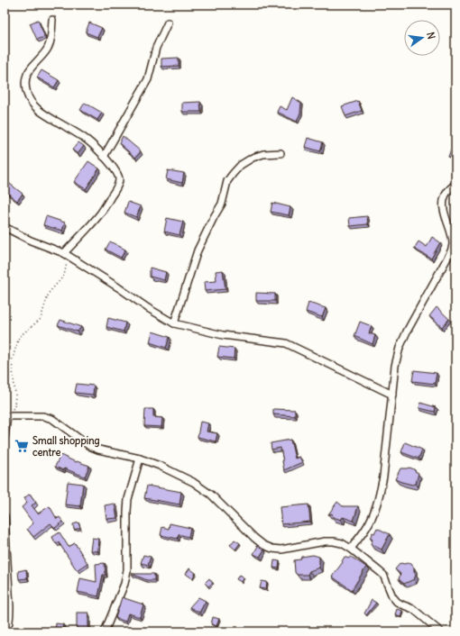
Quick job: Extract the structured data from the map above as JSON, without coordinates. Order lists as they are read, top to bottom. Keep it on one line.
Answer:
{"places":{"supermarket":["Small shopping centre"]},"north":"right"}
